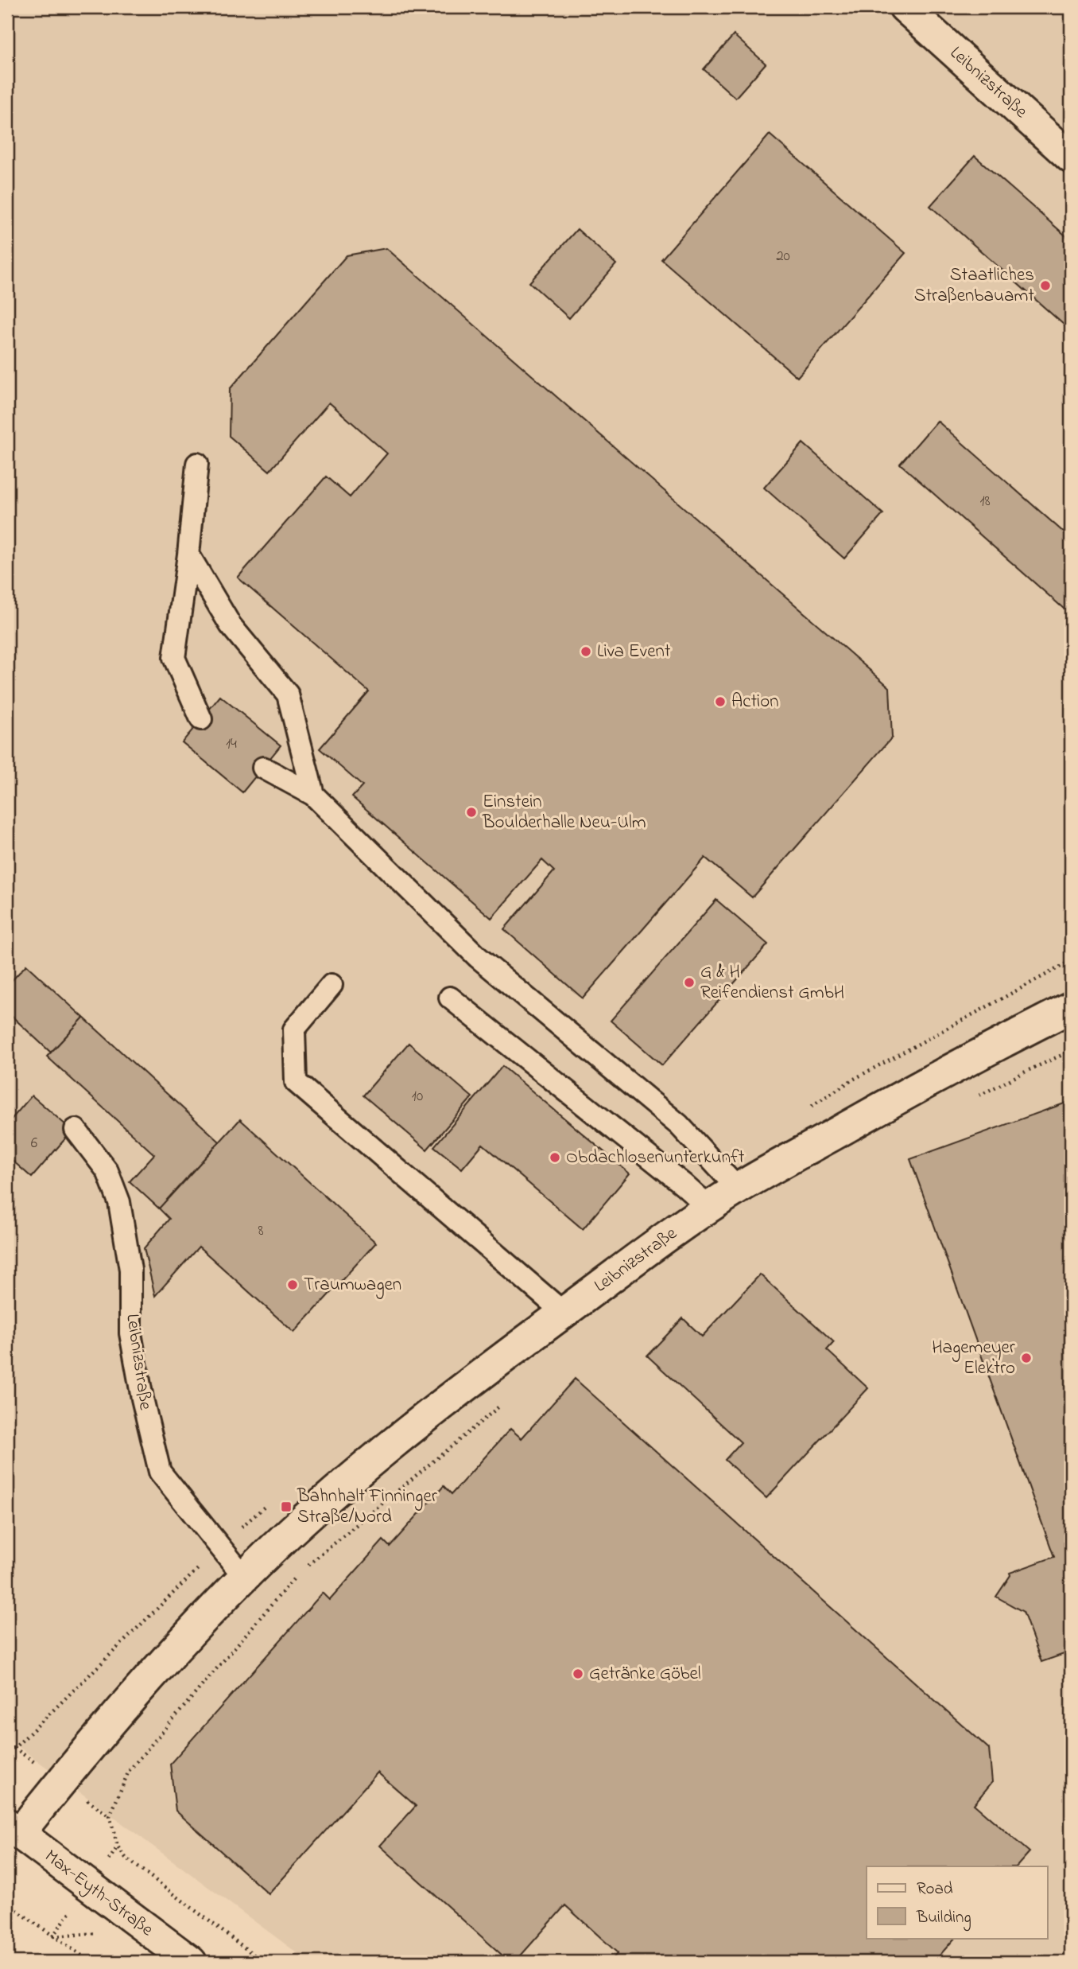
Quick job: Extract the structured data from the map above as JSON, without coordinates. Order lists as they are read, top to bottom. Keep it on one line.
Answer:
{"streets":{"street":["Leibnizstraße","Max-Eyth-Straße"]},"crossings":[["Leibnizstraße","Max-Eyth-Straße"]],"places":{"other":["Staatliches Straßenbauamt","Liva Event","Action","Einstein Boulderhalle Neu-Ulm","G & H Reifendienst GmbH","Obdachlosenunterkunft","Traumwagen","Hagemeyer Elektro","Getränke Göbel"],"transit":["Bahnhalt Finninger Straße/Nord"]},"house_numbers":["20","18","14","10","6","8"],"legend":["Road","Building"]}
